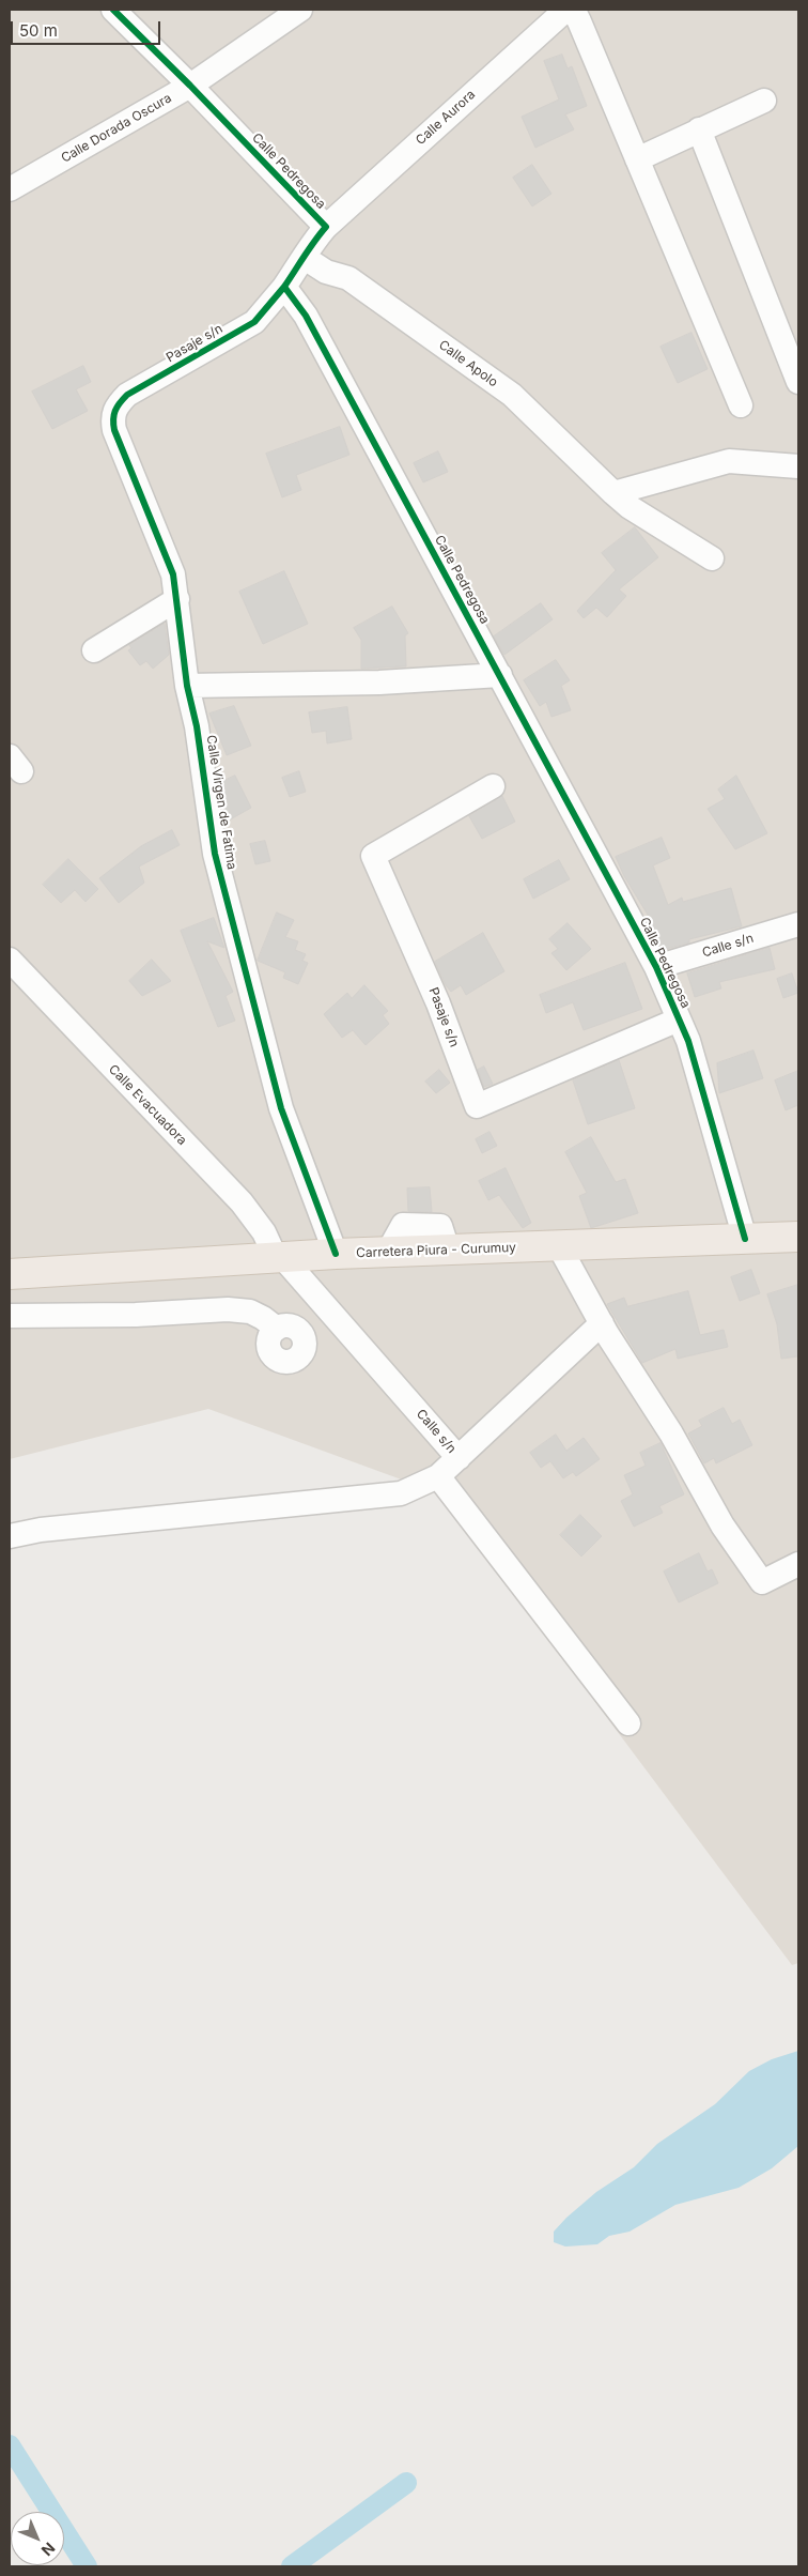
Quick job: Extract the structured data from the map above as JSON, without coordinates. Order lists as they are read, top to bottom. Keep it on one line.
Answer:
{"streets":{"main road":["Carretera Piura - Curumuy"],"street":["Calle Aurora","Calle Dorada Oscura","Calle Pedregosa","Pasaje s/n","Calle Apolo","Calle Virgen de Fatima","Calle s/n","Calle Evacuadora"]},"crossings":[["Calle Aurora","Calle Pedregosa"],["Calle Dorada Oscura","Calle Pedregosa"],["Calle Pedregosa","Pasaje s/n"],["Calle Pedregosa","Calle Apolo"],["Calle Pedregosa","Calle s/n"],["Calle Pedregosa","Carretera Piura - Curumuy"],["Pasaje s/n","Calle Virgen de Fatima"],["Calle Virgen de Fatima","Carretera Piura - Curumuy"],["Calle s/n","Calle Evacuadora"],["Calle s/n","Carretera Piura - Curumuy"],["Calle Evacuadora","Carretera Piura - Curumuy"]],"scale_bar":"50 m","north":"bottom right"}
